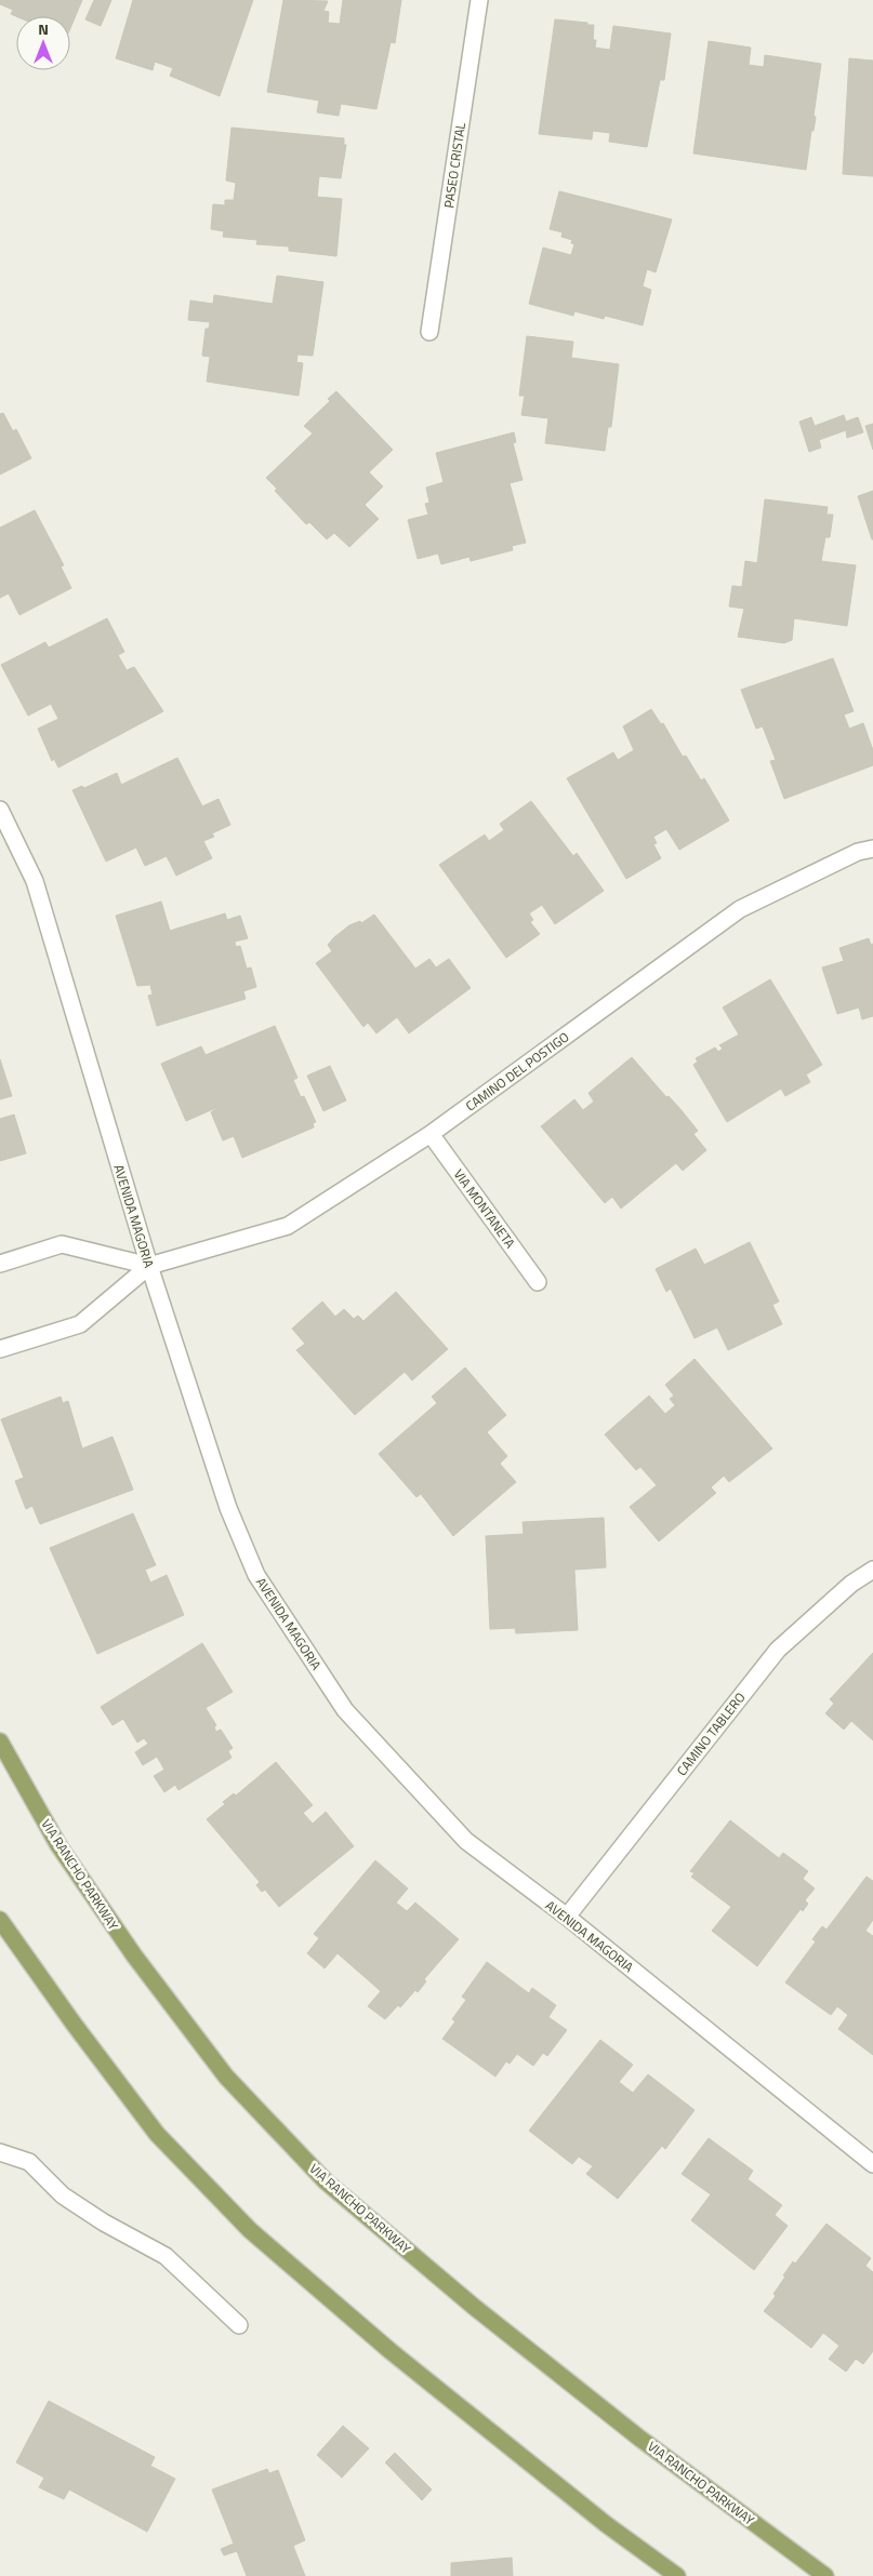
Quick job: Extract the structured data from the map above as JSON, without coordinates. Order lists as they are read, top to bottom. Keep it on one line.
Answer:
{"streets":{"main road":["VIA RANCHO PARKWAY"],"street":["PASEO CRISTAL","CAMINO DEL POSTIGO","VIA MONTANETA","AVENIDA MAGORIA","CAMINO TABLERO"]},"crossings":[["CAMINO DEL POSTIGO","VIA MONTANETA"],["CAMINO DEL POSTIGO","AVENIDA MAGORIA"],["AVENIDA MAGORIA","CAMINO TABLERO"]],"north":"top"}
